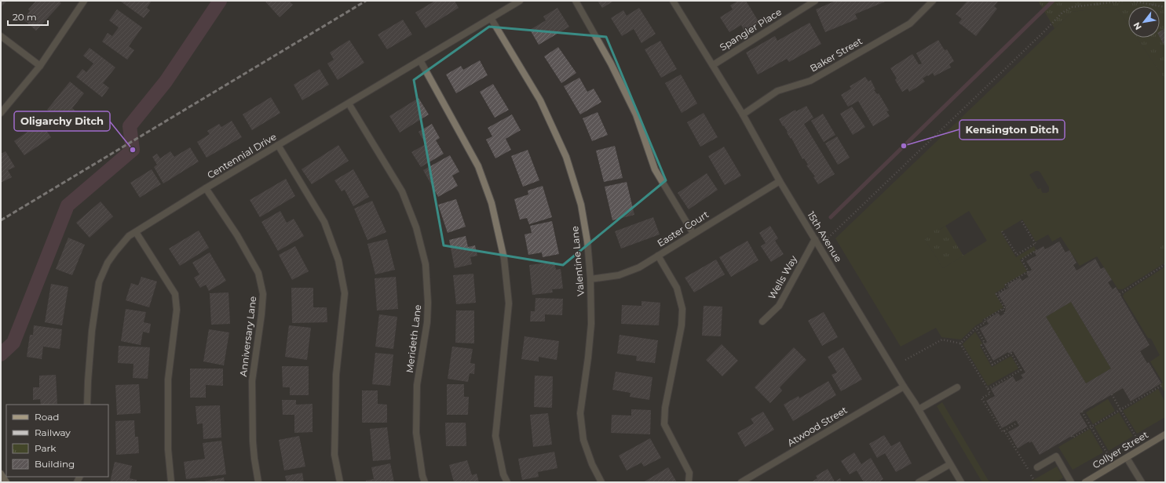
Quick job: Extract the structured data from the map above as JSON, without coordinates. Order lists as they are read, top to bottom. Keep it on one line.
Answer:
{"streets":{"street":["Spangler Place","Baker Street","Centennial Drive","Easter Court","15th Avenue","Valentine Lane","Wells Way","Anniversary Lane","Merideth Lane","Atwood Street","Collyer Street"]},"crossings":[["Spangler Place","15th Avenue"],["Baker Street","15th Avenue"],["Centennial Drive","Valentine Lane"],["Centennial Drive","Anniversary Lane"],["Centennial Drive","Merideth Lane"],["Easter Court","15th Avenue"],["Easter Court","Valentine Lane"],["15th Avenue","Wells Way"],["15th Avenue","Atwood Street"]],"places":["Kensington Ditch","Oligarchy Ditch"],"legend":["Road","Railway","Park","Building"],"scale_bar":"20 m","north":"bottom left"}
